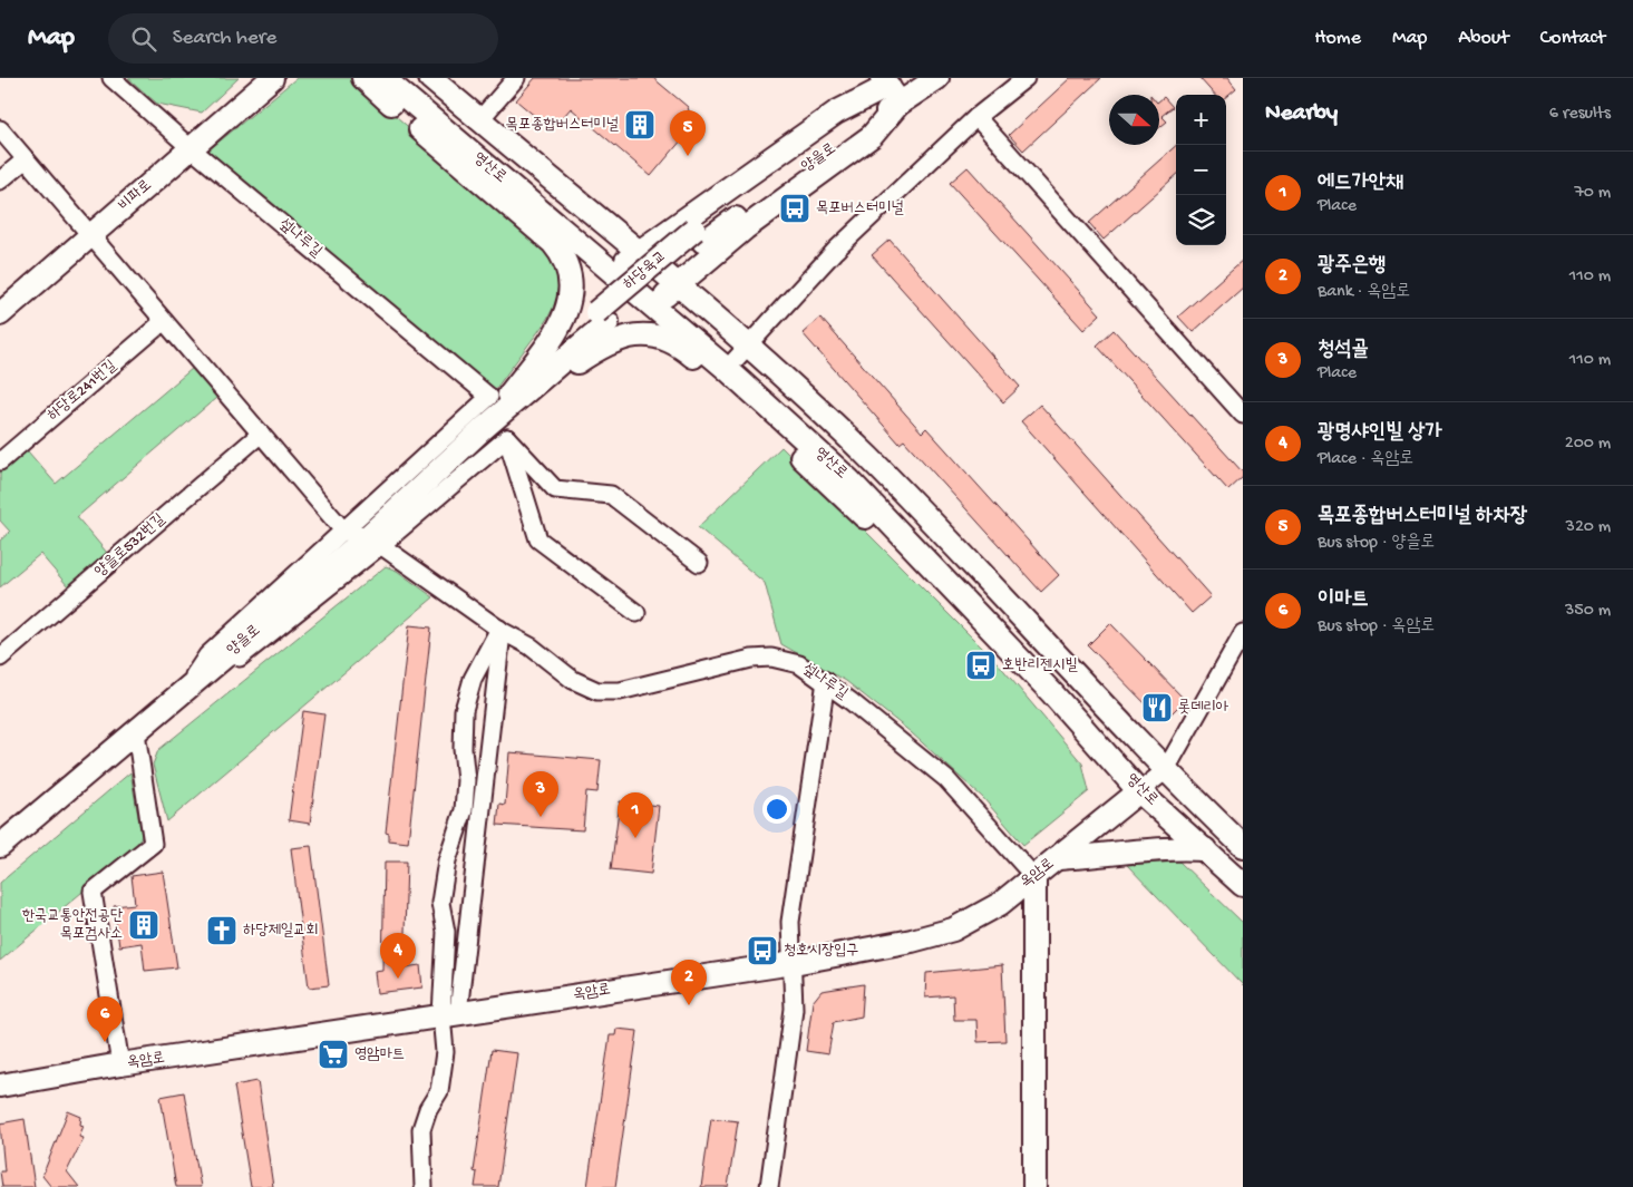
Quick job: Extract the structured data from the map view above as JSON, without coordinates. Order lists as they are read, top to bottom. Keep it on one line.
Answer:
{"streets":{"street":["양을로","영산로","비파로","섶나루길","하당육교","하당로241번길","양을로532번길","옥암로"]},"crossings":[["양을로","섶나루길"],["양을로","하당육교"],["영산로","옥암로"],["비파로","섶나루길"],["섶나루길","옥암로"]],"places":{"building":["목포종합버스터미널","한국교통안전공단 목포검사소"],"bus stop":["목포버스터미널","호반리젠시빌","청호시장입구"],"restaurant":["롯데리아"],"church":["하당제일교회"],"supermarket":["영암마트"]},"north":"right","page":{"header":"Map","search":"Search here","nav":["Home","Map","About","Contact"],"heading":["Nearby","6 results"],"map_buttons":["+","−"],"pins":["5","3","1","4","2","6"],"list":[{"mark":"1","name":"에드가안채","note":"Place","value":"70 m"},{"mark":"2","name":"광주은행","note":"Bank · 옥암로","value":"110 m"},{"mark":"3","name":"청석골","note":"Place","value":"110 m"},{"mark":"4","name":"광명샤인빌 상가","note":"Place · 옥암로","value":"200 m"},{"mark":"5","name":"목포종합버스터미널 하차장","note":"Bus stop · 양을로","value":"320 m"},{"mark":"6","name":"이마트","note":"Bus stop · 옥암로","value":"350 m"}]}}
